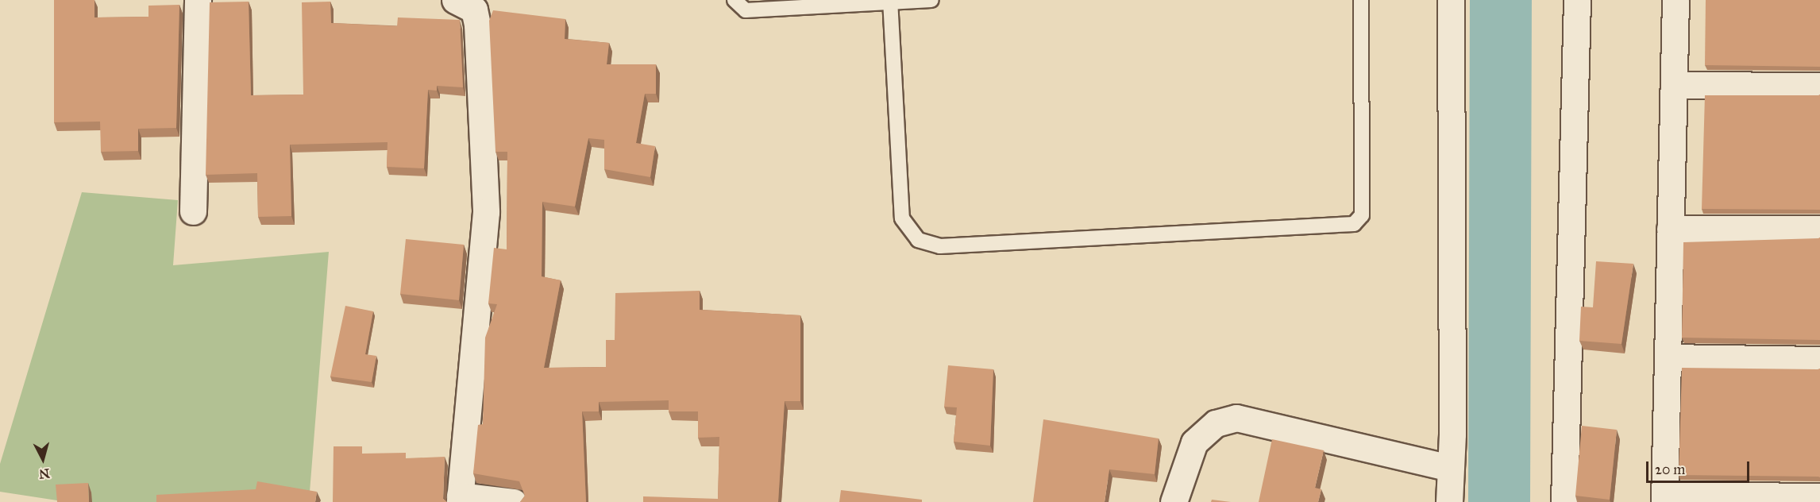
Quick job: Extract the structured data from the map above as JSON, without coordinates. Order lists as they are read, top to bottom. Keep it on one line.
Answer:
{"scale_bar":"20 m","north":"bottom"}
